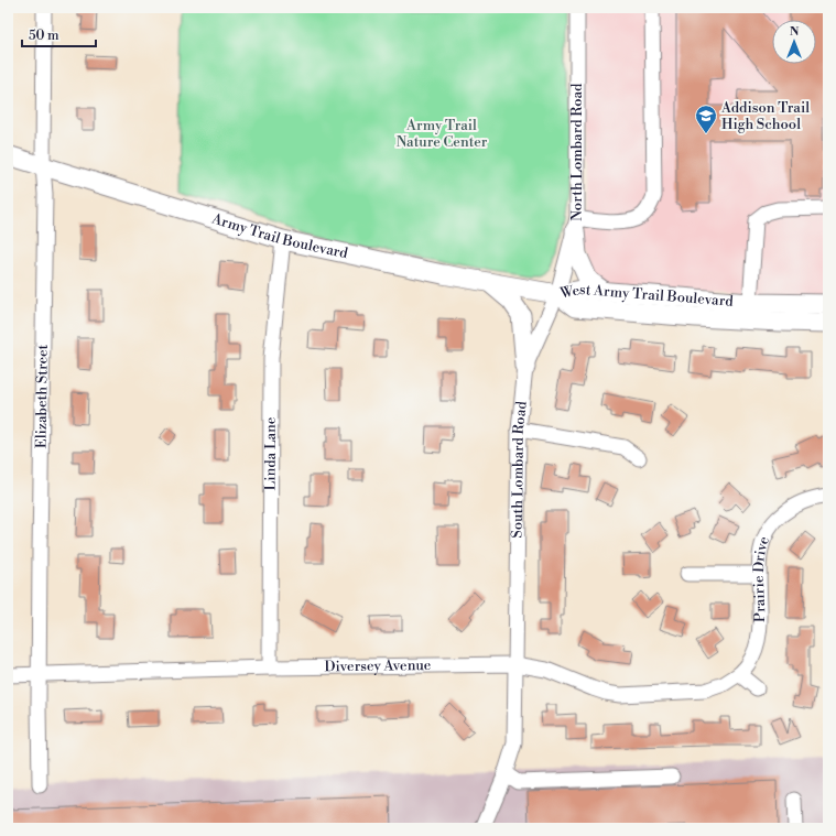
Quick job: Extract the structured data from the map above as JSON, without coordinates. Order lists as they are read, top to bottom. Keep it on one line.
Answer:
{"streets":{"main road":["Army Trail Boulevard","West Army Trail Boulevard"],"street":["North Lombard Road","Elizabeth Street","Linda Lane","South Lombard Road","Prairie Drive","Diversey Avenue"]},"crossings":[["North Lombard Road","Army Trail Boulevard"],["North Lombard Road","West Army Trail Boulevard"],["North Lombard Road","South Lombard Road"],["Army Trail Boulevard","West Army Trail Boulevard"],["Army Trail Boulevard","Elizabeth Street"],["Army Trail Boulevard","Linda Lane"],["Army Trail Boulevard","South Lombard Road"],["West Army Trail Boulevard","South Lombard Road"],["Elizabeth Street","Diversey Avenue"],["Linda Lane","Diversey Avenue"],["South Lombard Road","Diversey Avenue"],["Prairie Drive","Diversey Avenue"]],"parks":["Army Trail Nature Center"],"places":{"school or university":["Addison Trail High School"]},"scale_bar":"50 m","north":"top"}
